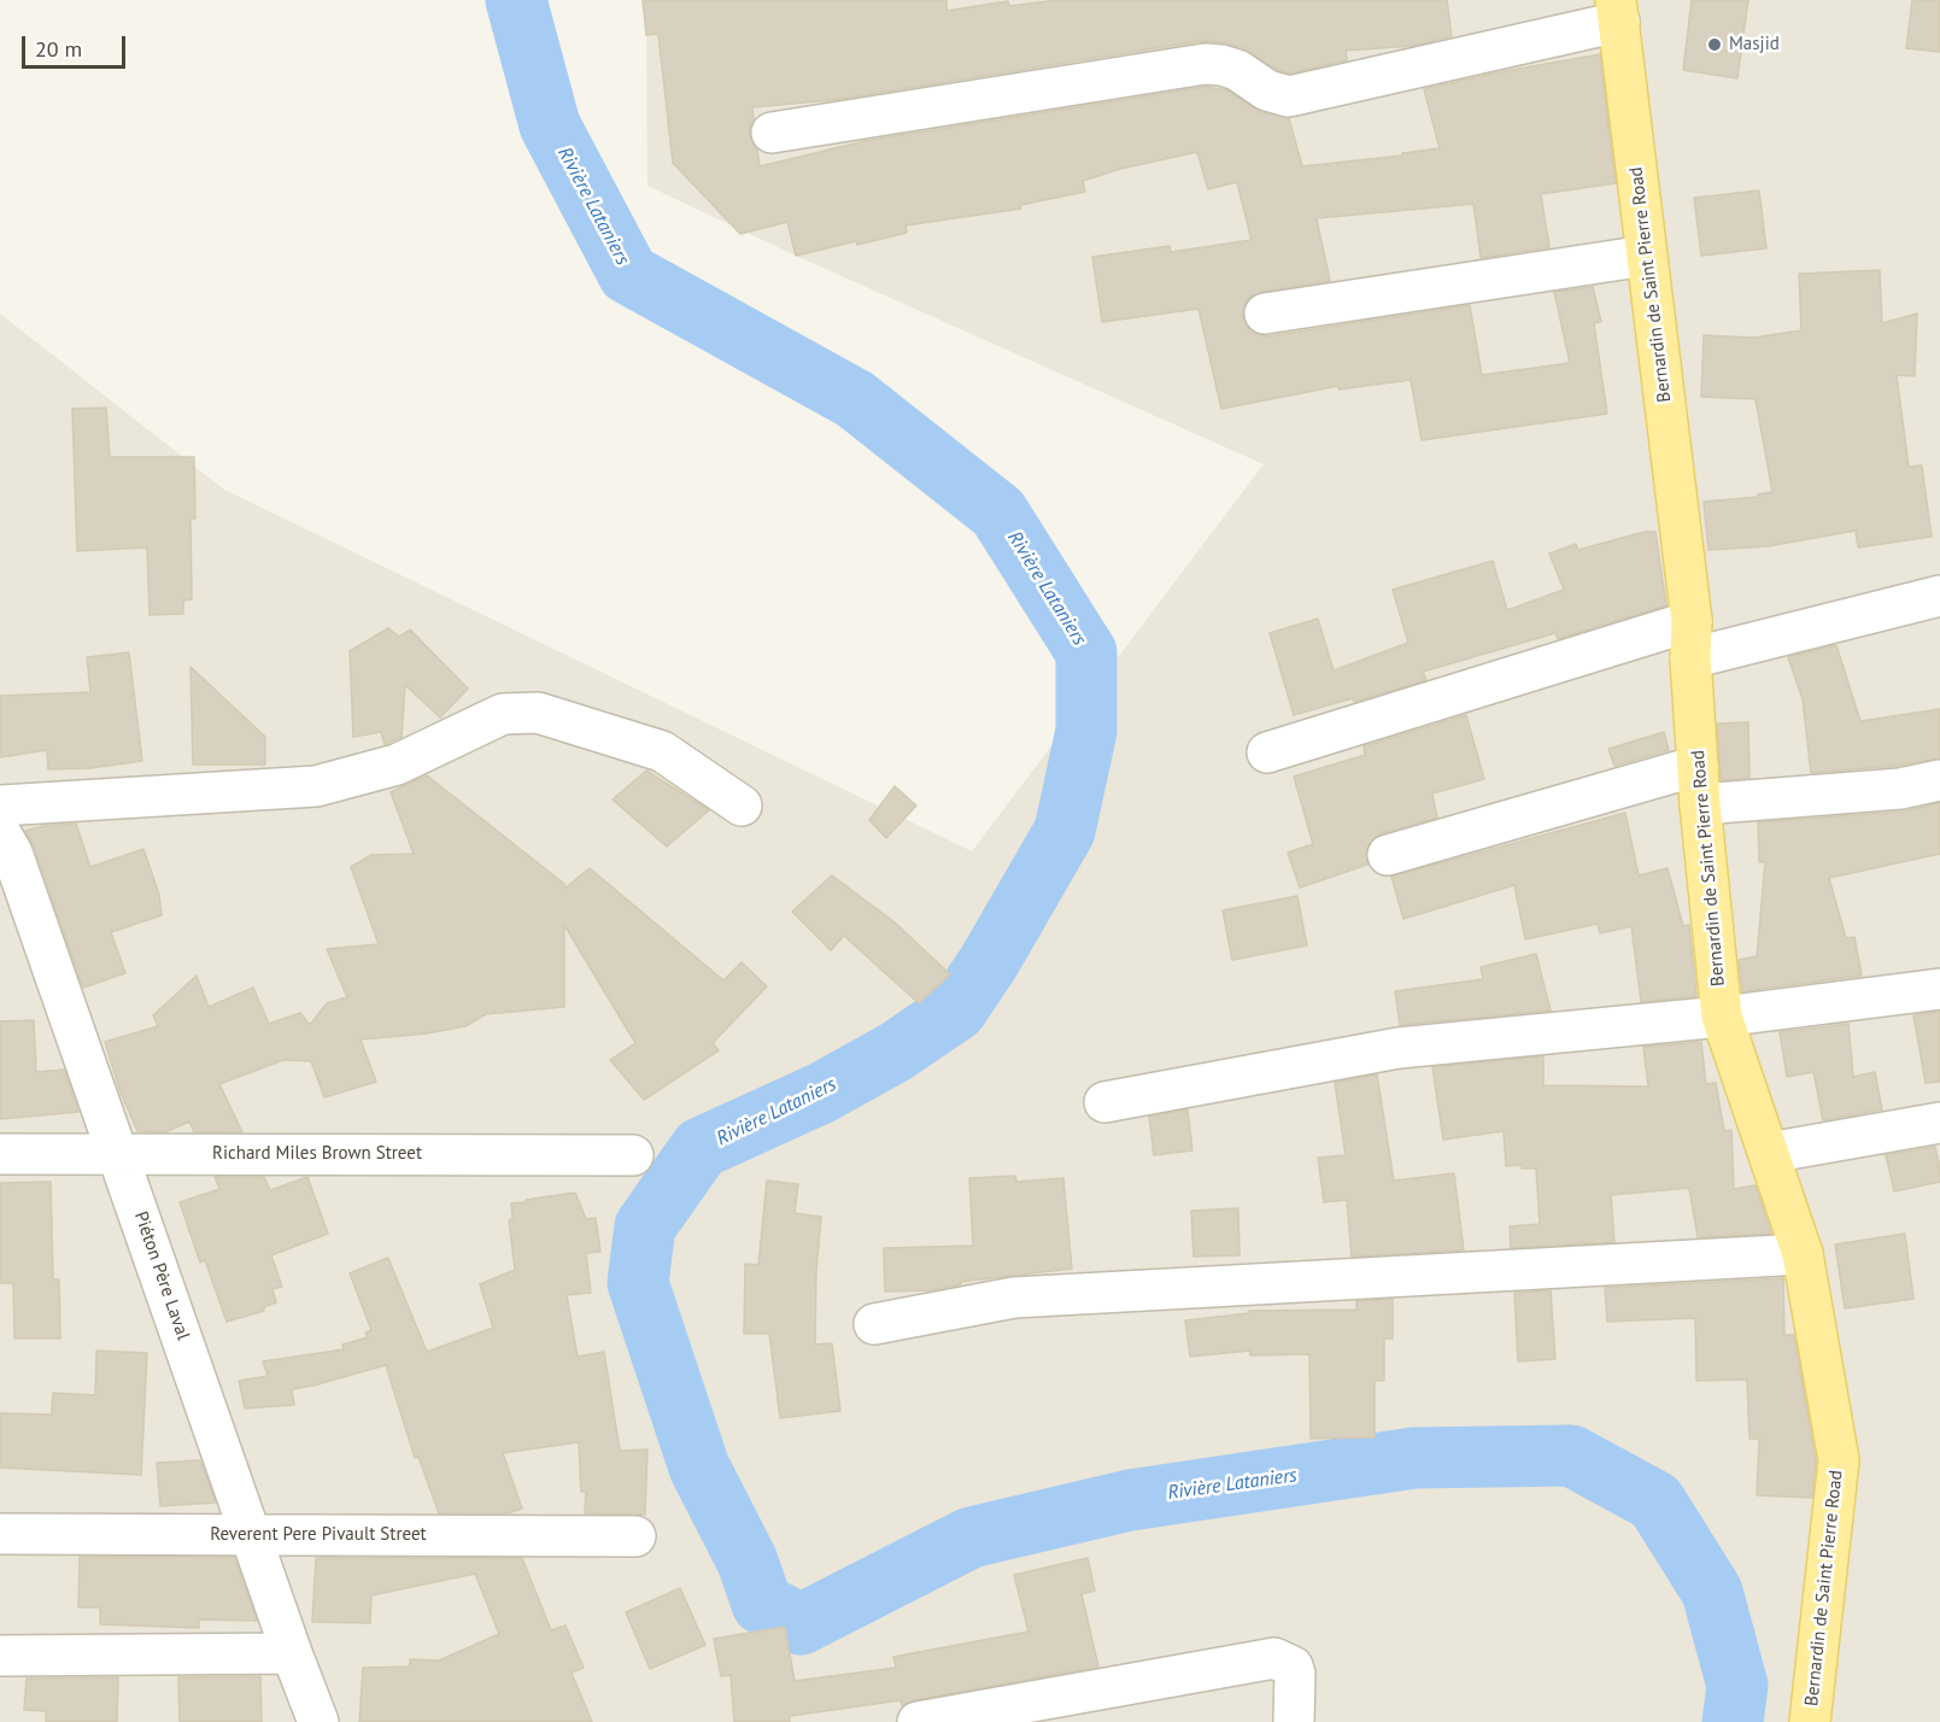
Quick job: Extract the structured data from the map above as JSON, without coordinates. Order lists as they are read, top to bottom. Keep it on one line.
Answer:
{"streets":{"main road":["Bernardin de Saint Pierre Road"],"street":["Richard Miles Brown Street","Piéton Père Laval","Reverent Pere Pivault Street"]},"crossings":[["Richard Miles Brown Street","Piéton Père Laval"],["Piéton Père Laval","Reverent Pere Pivault Street"]],"water":["Rivière Lataniers"],"places":["Masjid"],"scale_bar":"20 m"}
